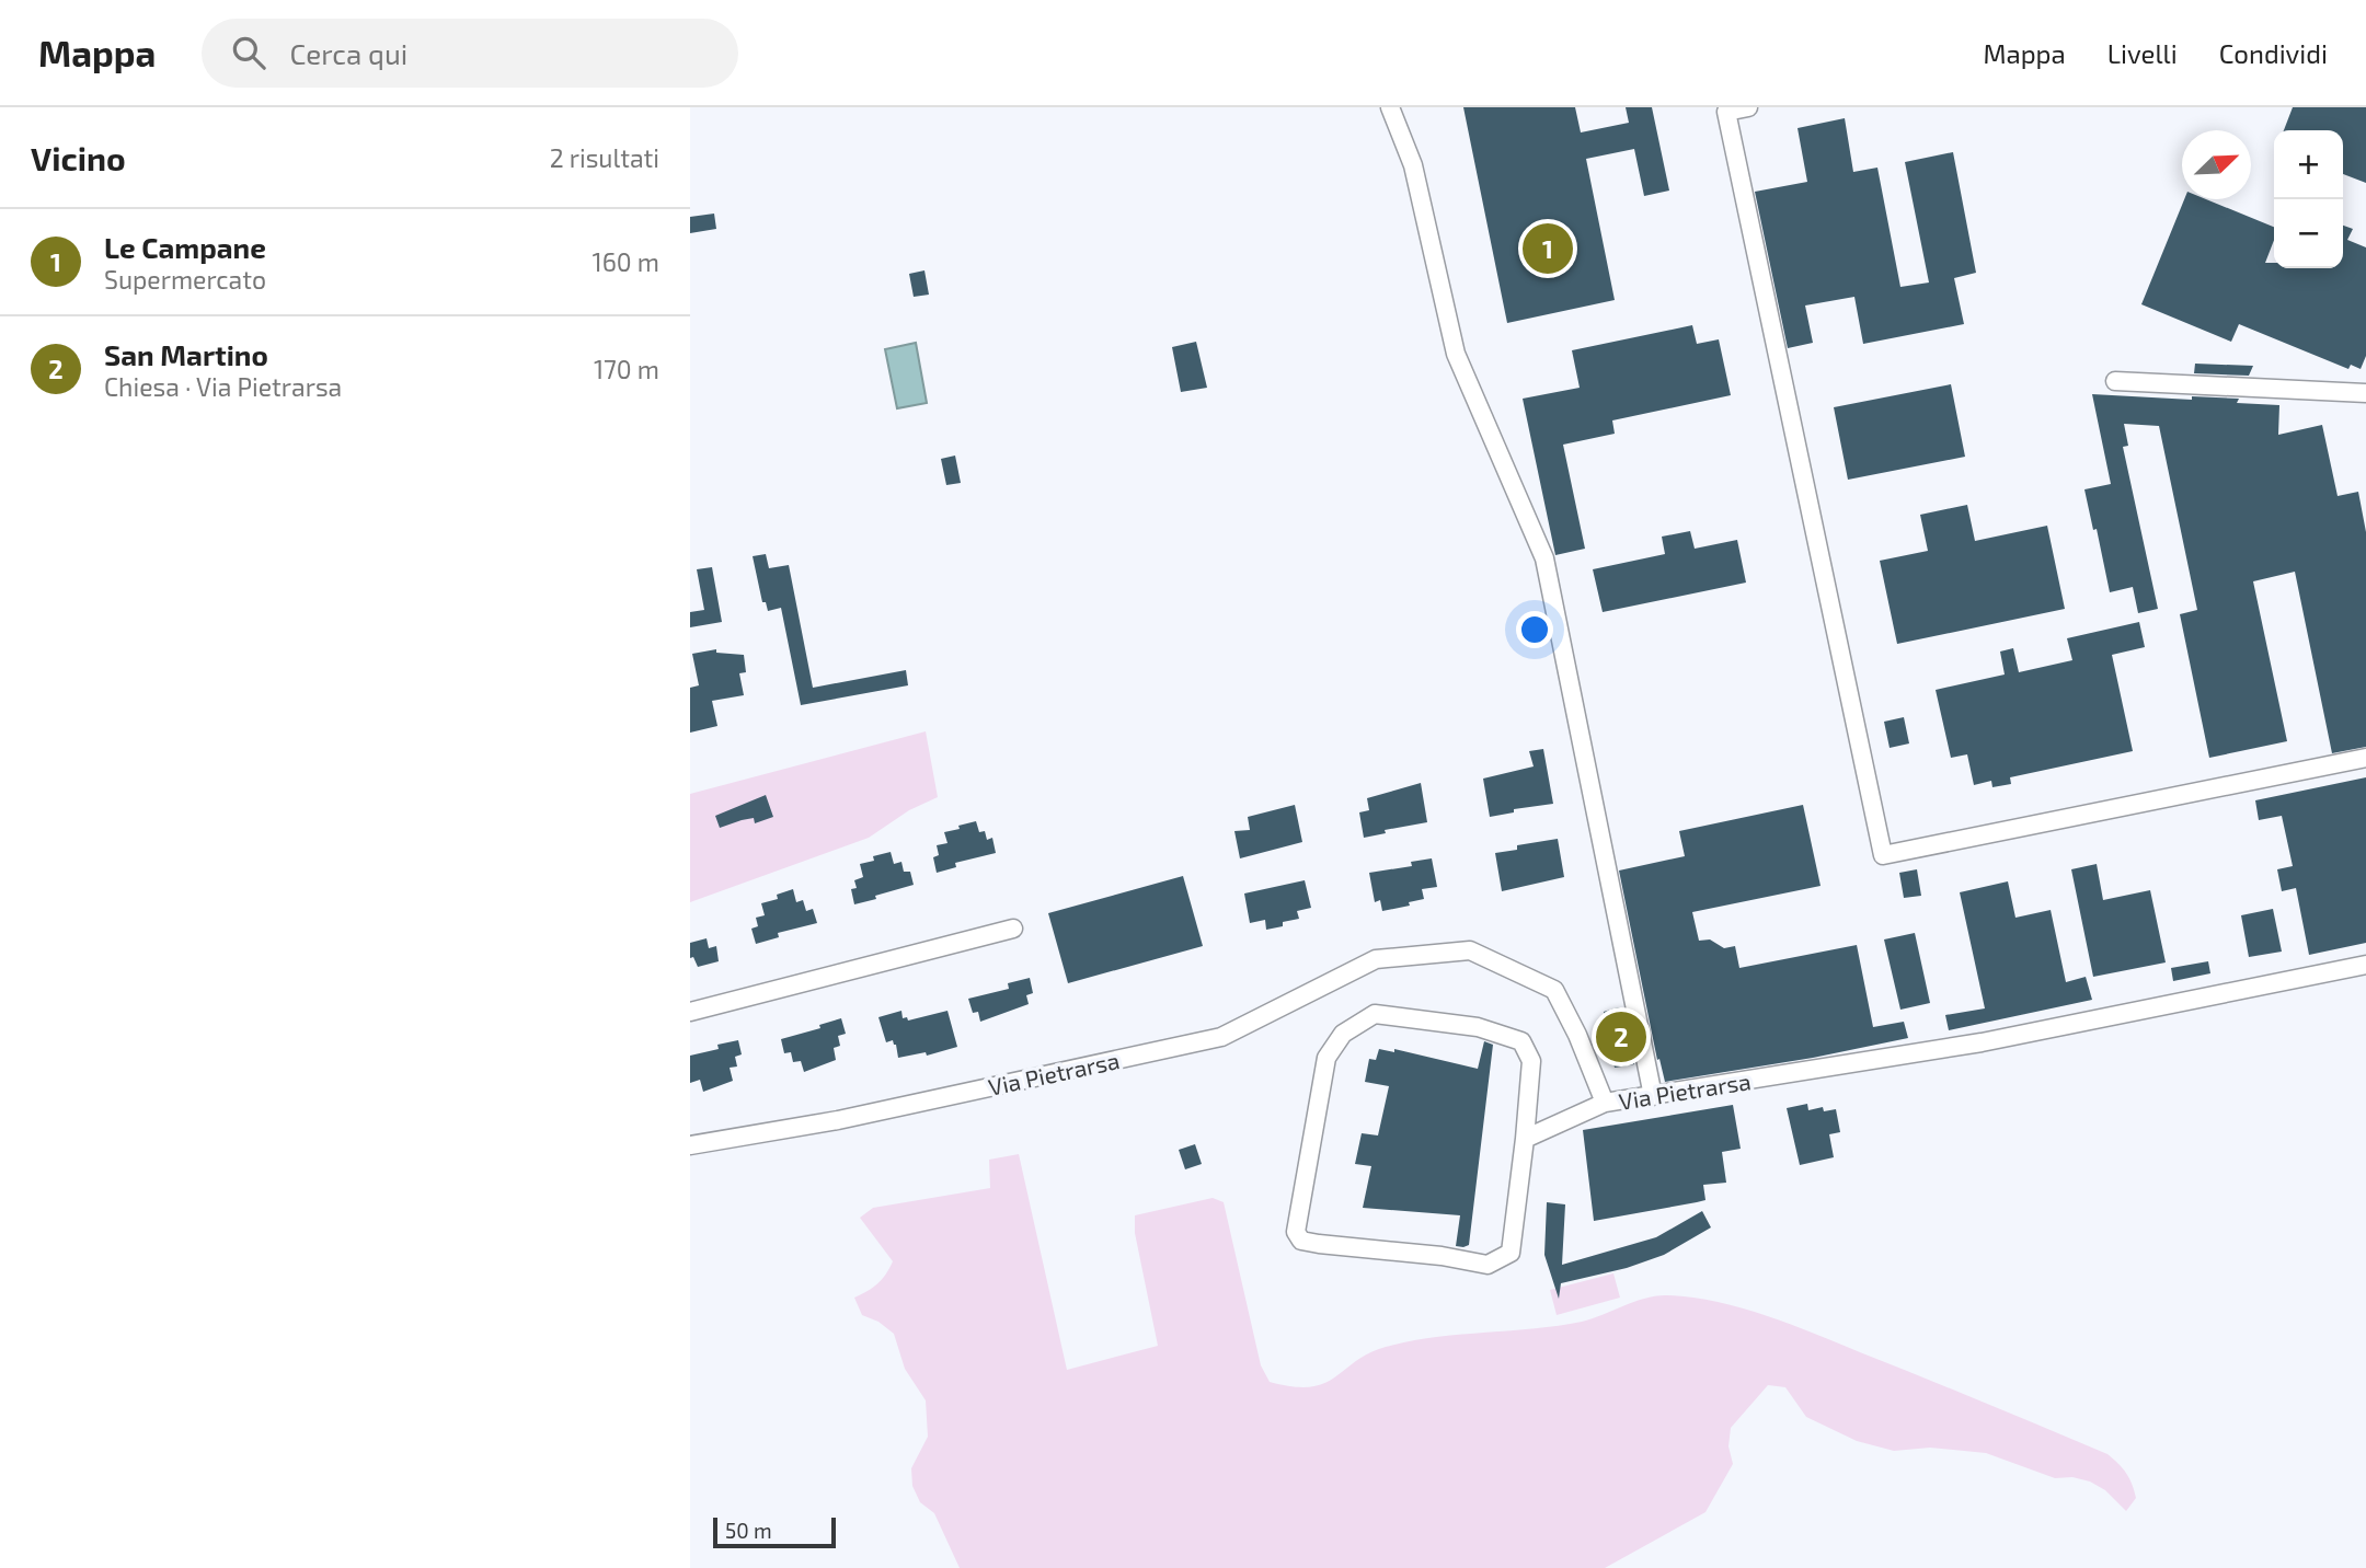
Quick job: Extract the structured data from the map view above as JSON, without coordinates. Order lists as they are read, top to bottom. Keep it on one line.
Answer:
{"streets":{"street":["Via Pietrarsa"]},"scale_bar":"50 m","north":"top right","page":{"header":"Mappa","search":"Cerca qui","nav":["Mappa","Livelli","Condividi"],"heading":["Vicino","2 risultati"],"map_buttons":["+","−"],"list":[{"mark":"1","name":"Le Campane","note":"Supermercato","value":"160 m"},{"mark":"2","name":"San Martino","note":"Chiesa · Via Pietrarsa","value":"170 m"}],"pins":["1","2"],"scale":"50 m"}}
